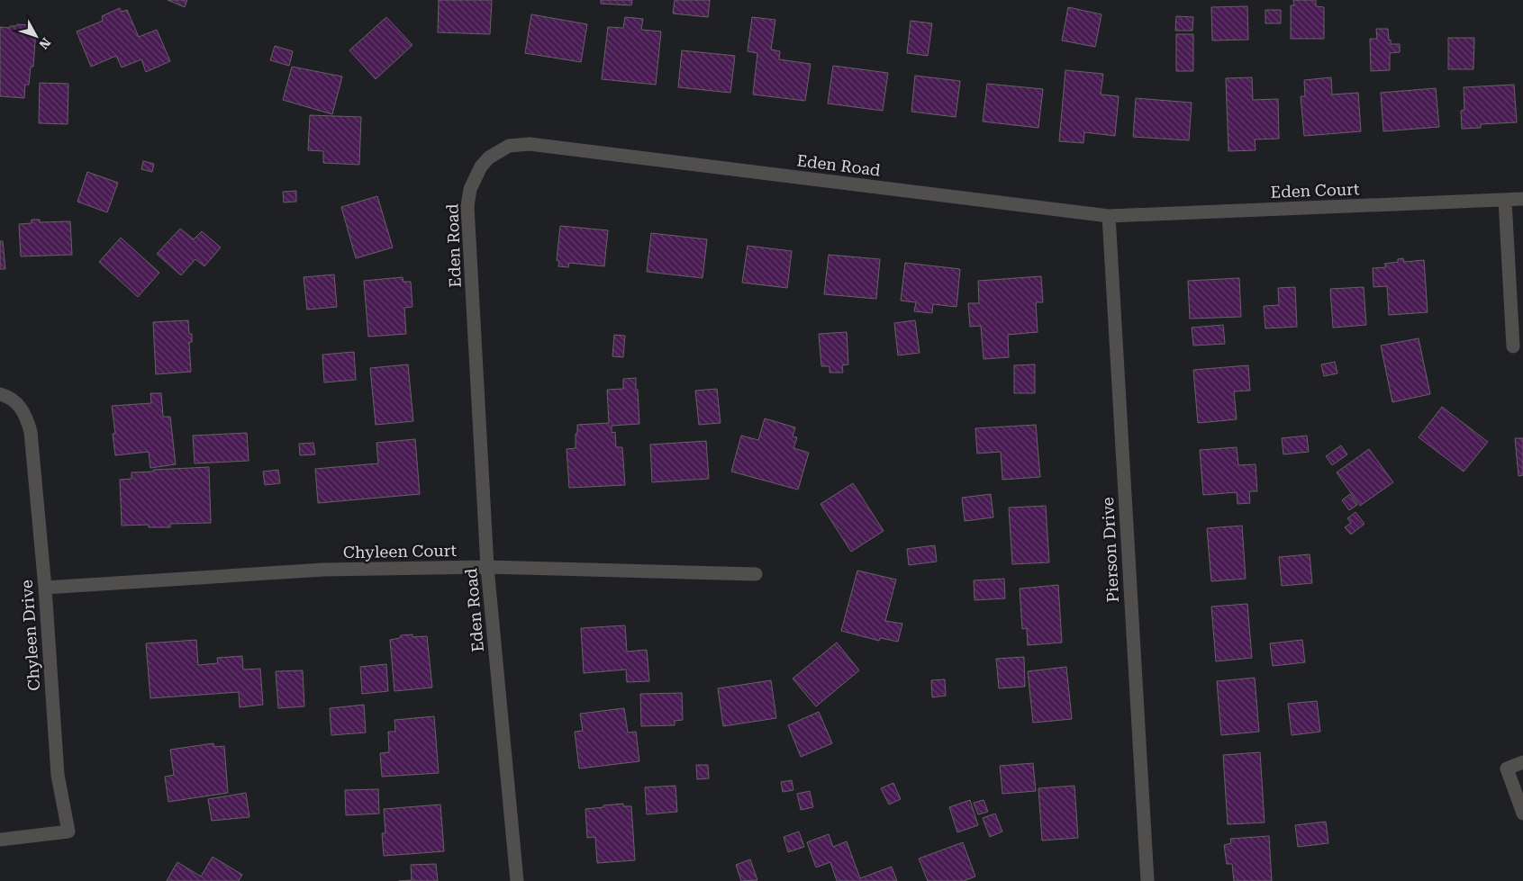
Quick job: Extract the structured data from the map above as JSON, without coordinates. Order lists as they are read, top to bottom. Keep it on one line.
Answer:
{"streets":{"street":["Eden Road","Eden Court","Pierson Drive","Chyleen Court","Chyleen Drive"]},"crossings":[["Eden Road","Eden Court"],["Eden Road","Pierson Drive"],["Eden Road","Chyleen Court"],["Eden Court","Pierson Drive"],["Chyleen Court","Chyleen Drive"]],"north":"bottom right"}
